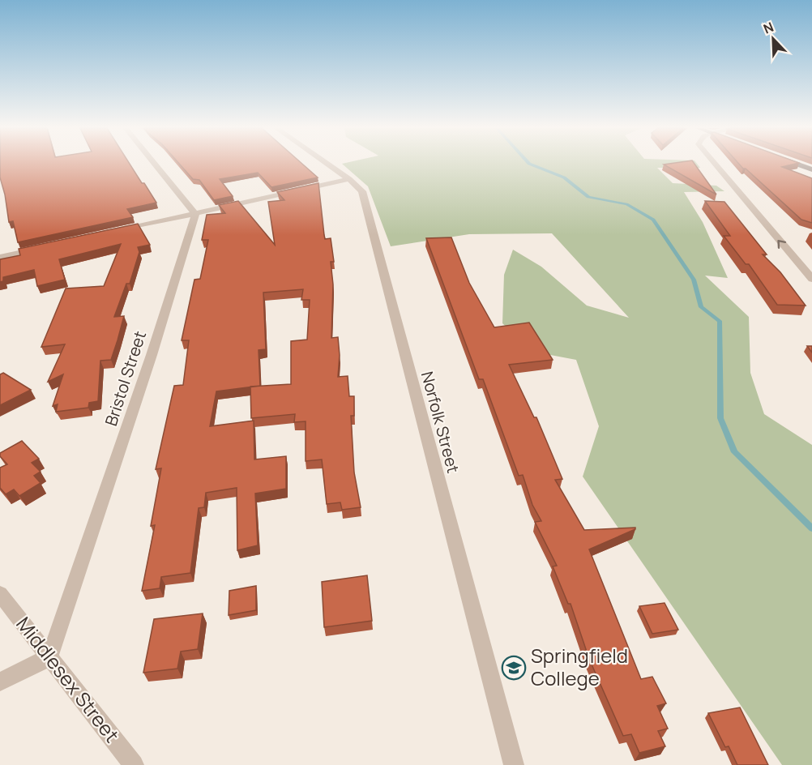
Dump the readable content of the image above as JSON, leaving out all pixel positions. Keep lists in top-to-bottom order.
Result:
{
  "streets": {
    "street": ["Bristol Street", "Norfolk Street", "Middlesex Street"]
  },
  "crossings": [
    ["Bristol Street", "Middlesex Street"]
  ],
  "places": {
    "school or university": ["Springfield College"]
  },
  "north": "top left"
}
